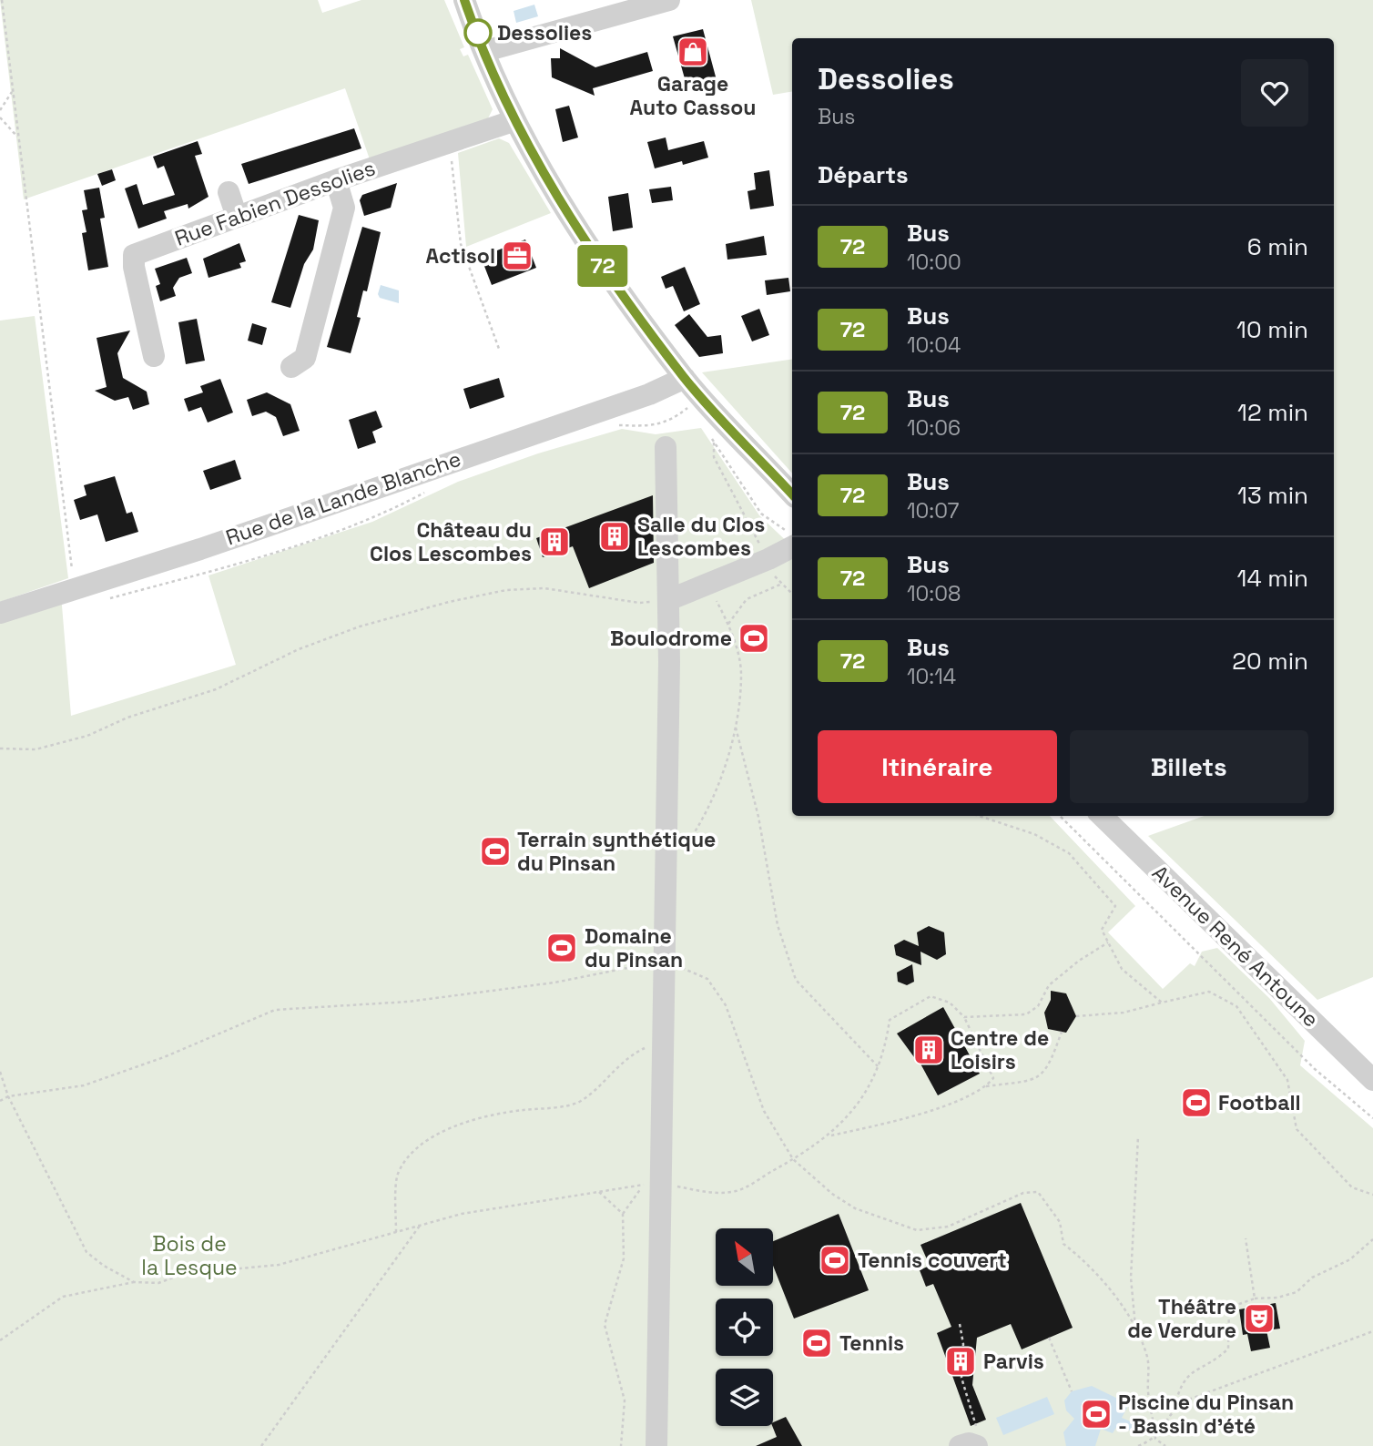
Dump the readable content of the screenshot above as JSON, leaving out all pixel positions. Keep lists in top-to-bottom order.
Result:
{
  "streets": {
    "street": ["Rue Fabien Dessolies", "Rue de la Lande Blanche", "Avenue René Antoune"]
  },
  "parks": ["Bois de la Lesque"],
  "places": {
    "other": ["Dessolies"],
    "shop": ["Garage Auto Cassou"],
    "office": ["Actisol"],
    "building": [
      "Salle du Clos Lescombes",
      "Château du Clos Lescombes",
      "Centre de Loisirs",
      "Parvis"
    ],
    "sports": [
      "Boulodrome",
      "Terrain synthétique du Pinsan",
      "Domaine du Pinsan",
      "Football",
      "Tennis couvert",
      "Tennis",
      "Piscine du Pinsan - Bassin d'été"
    ],
    "theatre": ["Théâtre de Verdure"]
  },
  "lines": ["bus line 72"],
  "north": "top left",
  "page": {
    "on_map": "72",
    "heading": [
      ["Dessolies", "Bus"],
      "Départs"
    ],
    "list": [
      {
        "mark": "72",
        "name": "Bus",
        "note": "10:00",
        "value": "6 min"
      },
      {
        "mark": "72",
        "name": "Bus",
        "note": "10:04",
        "value": "10 min"
      },
      {
        "mark": "72",
        "name": "Bus",
        "note": "10:06",
        "value": "12 min"
      },
      {
        "mark": "72",
        "name": "Bus",
        "note": "10:07",
        "value": "13 min"
      },
      {
        "mark": "72",
        "name": "Bus",
        "note": "10:08",
        "value": "14 min"
      },
      {
        "mark": "72",
        "name": "Bus",
        "note": "10:14",
        "value": "20 min"
      }
    ],
    "buttons": ["Itinéraire", "Billets"]
  }
}
